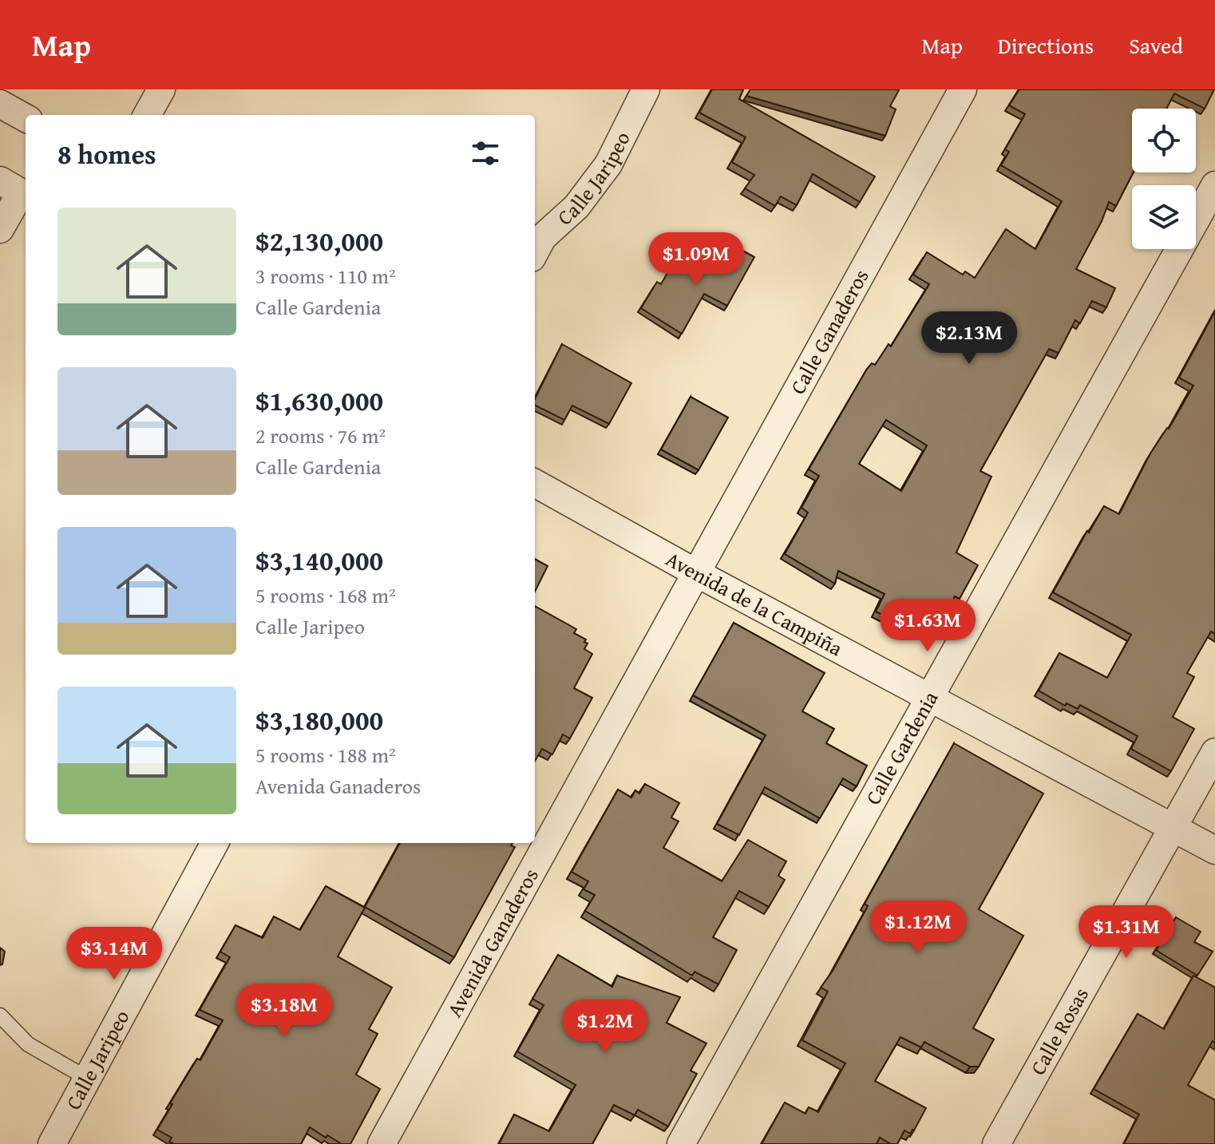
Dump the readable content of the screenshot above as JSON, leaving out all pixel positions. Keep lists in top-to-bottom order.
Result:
{
  "streets": {
    "street": [
      "Calle Jaripeo",
      "Calle Ganaderos",
      "Avenida de la Campiña",
      "Calle Gardenia",
      "Avenida Ganaderos",
      "Calle Rosas"
    ]
  },
  "crossings": [
    ["Calle Ganaderos", "Avenida de la Campiña"],
    ["Calle Ganaderos", "Avenida Ganaderos"],
    ["Avenida de la Campiña", "Calle Gardenia"],
    ["Avenida de la Campiña", "Avenida Ganaderos"],
    ["Avenida de la Campiña", "Calle Rosas"]
  ],
  "page": {
    "header": "Map",
    "nav": ["Map", "Directions", "Saved"],
    "heading": "8 homes",
    "list": [
      {
        "name": "$2,130,000",
        "note": "3 rooms · 110 m² · Calle Gardenia"
      },
      {
        "name": "$1,630,000",
        "note": "2 rooms · 76 m² · Calle Gardenia"
      },
      {
        "name": "$3,140,000",
        "note": "5 rooms · 168 m² · Calle Jaripeo"
      },
      {
        "name": "$3,180,000",
        "note": "5 rooms · 188 m² · Avenida Ganaderos"
      }
    ],
    "price": [
      "$1.09M",
      "$2.13M",
      "$1.63M",
      "$1.12M",
      "$1.31M",
      "$3.14M",
      "$3.18M",
      "$1.2M"
    ]
  }
}
